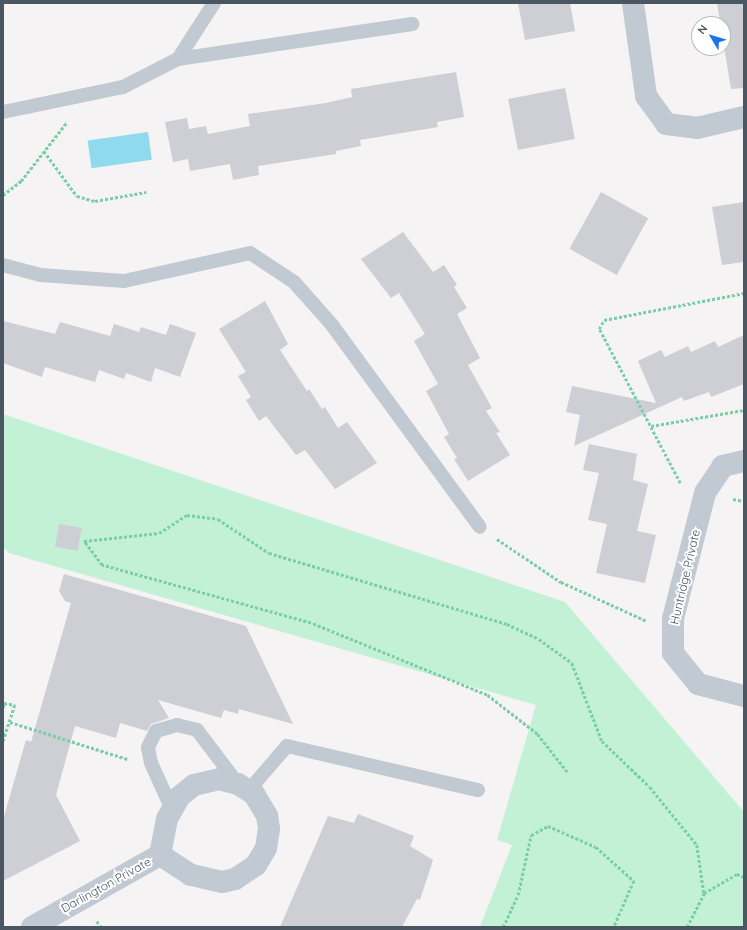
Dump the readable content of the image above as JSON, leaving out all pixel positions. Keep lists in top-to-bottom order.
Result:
{
  "streets": {
    "street": ["Huntridge Private", "Darlington Private"]
  },
  "north": "top left"
}
